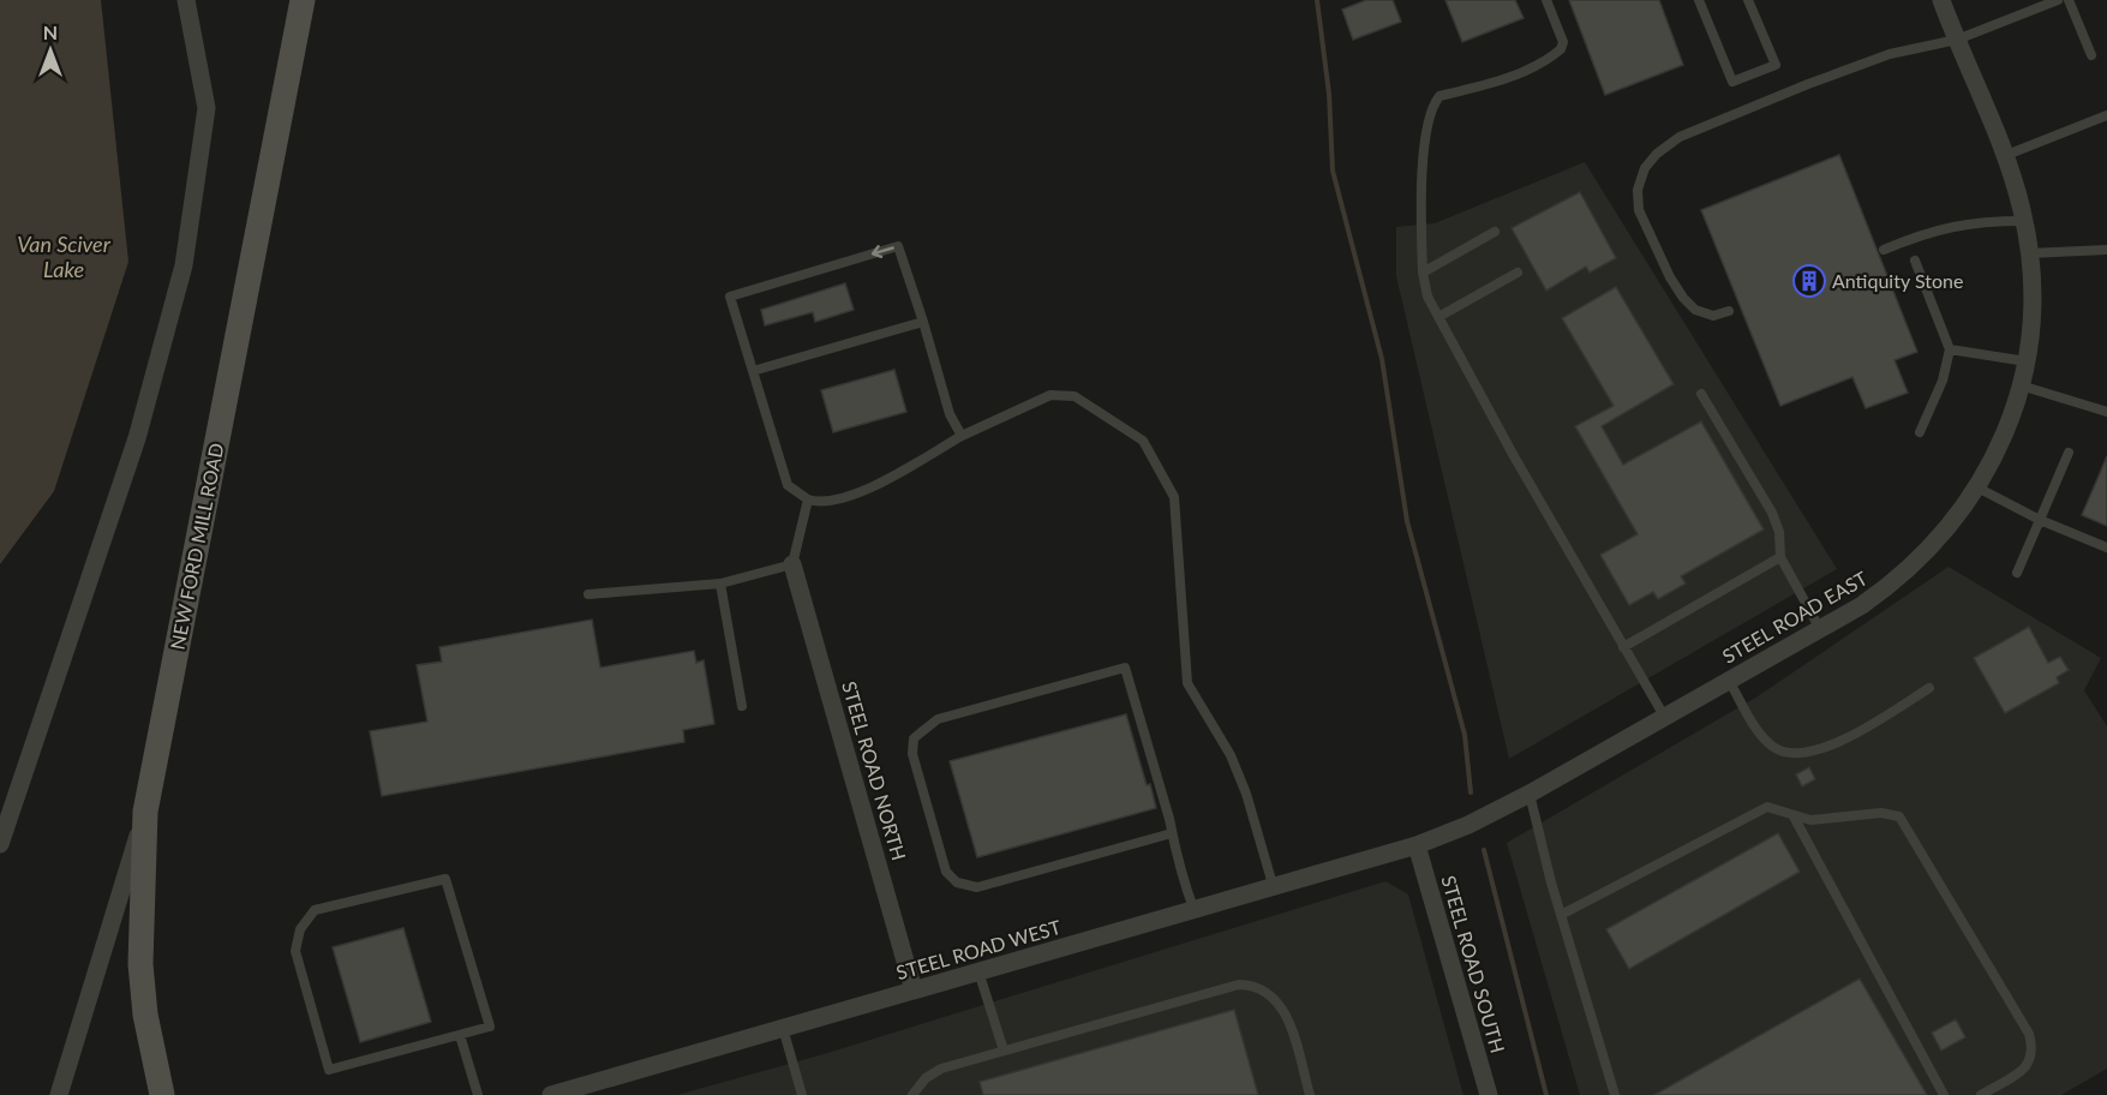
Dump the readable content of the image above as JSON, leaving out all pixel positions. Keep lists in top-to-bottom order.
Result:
{
  "streets": {
    "street": [
      "NEW FORD MILL ROAD",
      "STEEL ROAD EAST",
      "STEEL ROAD NORTH",
      "STEEL ROAD WEST",
      "STEEL ROAD SOUTH"
    ]
  },
  "crossings": [
    ["STEEL ROAD EAST", "STEEL ROAD WEST"],
    ["STEEL ROAD EAST", "STEEL ROAD SOUTH"],
    ["STEEL ROAD NORTH", "STEEL ROAD WEST"],
    ["STEEL ROAD WEST", "STEEL ROAD SOUTH"]
  ],
  "water": ["Van Sciver Lake"],
  "places": {
    "building": ["Antiquity Stone"]
  },
  "north": "top"
}
